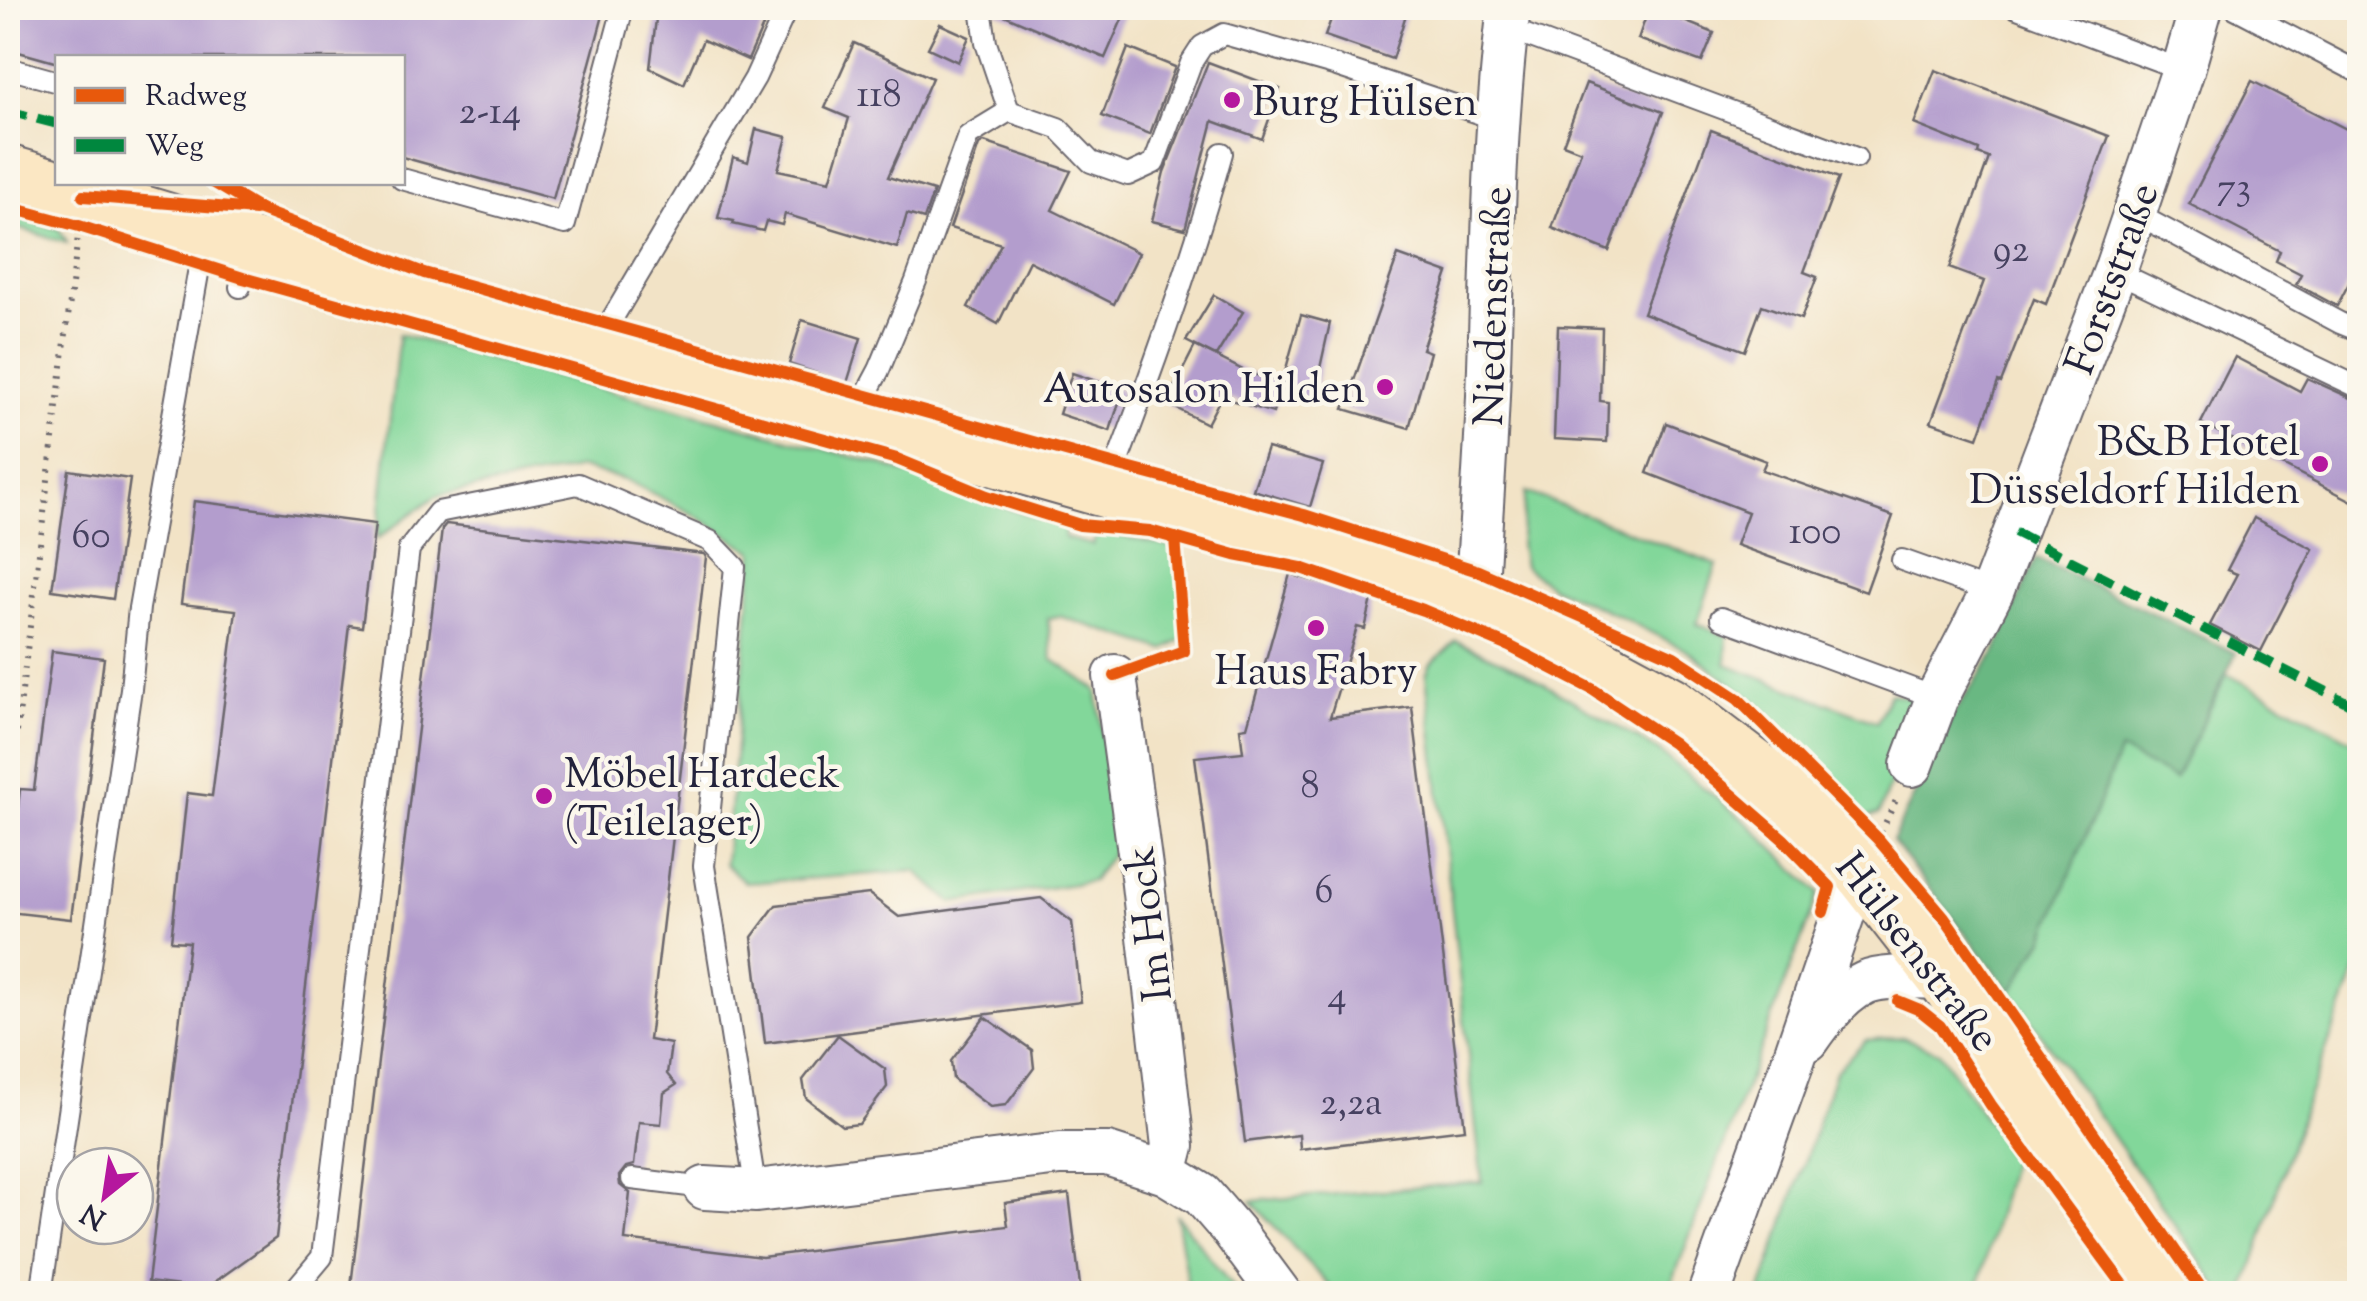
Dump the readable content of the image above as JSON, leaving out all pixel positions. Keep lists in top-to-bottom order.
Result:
{
  "streets": {
    "main road": ["Hülsenstraße"],
    "street": ["Forststraße", "Niedenstraße", "Im Hock"]
  },
  "crossings": [
    ["Niedenstraße", "Hülsenstraße"]
  ],
  "places": [
    "Burg Hülsen",
    "Autosalon Hilden",
    "B&B Hotel Düsseldorf Hilden",
    "Haus Fabry",
    "Möbel Hardeck (Teilelager)"
  ],
  "house_numbers": [
    "118",
    "2-14",
    "73",
    "92",
    "100",
    "60",
    "8",
    "6",
    "4",
    "2,2a"
  ],
  "legend": ["Radweg", "Weg"],
  "north": "bottom left"
}
